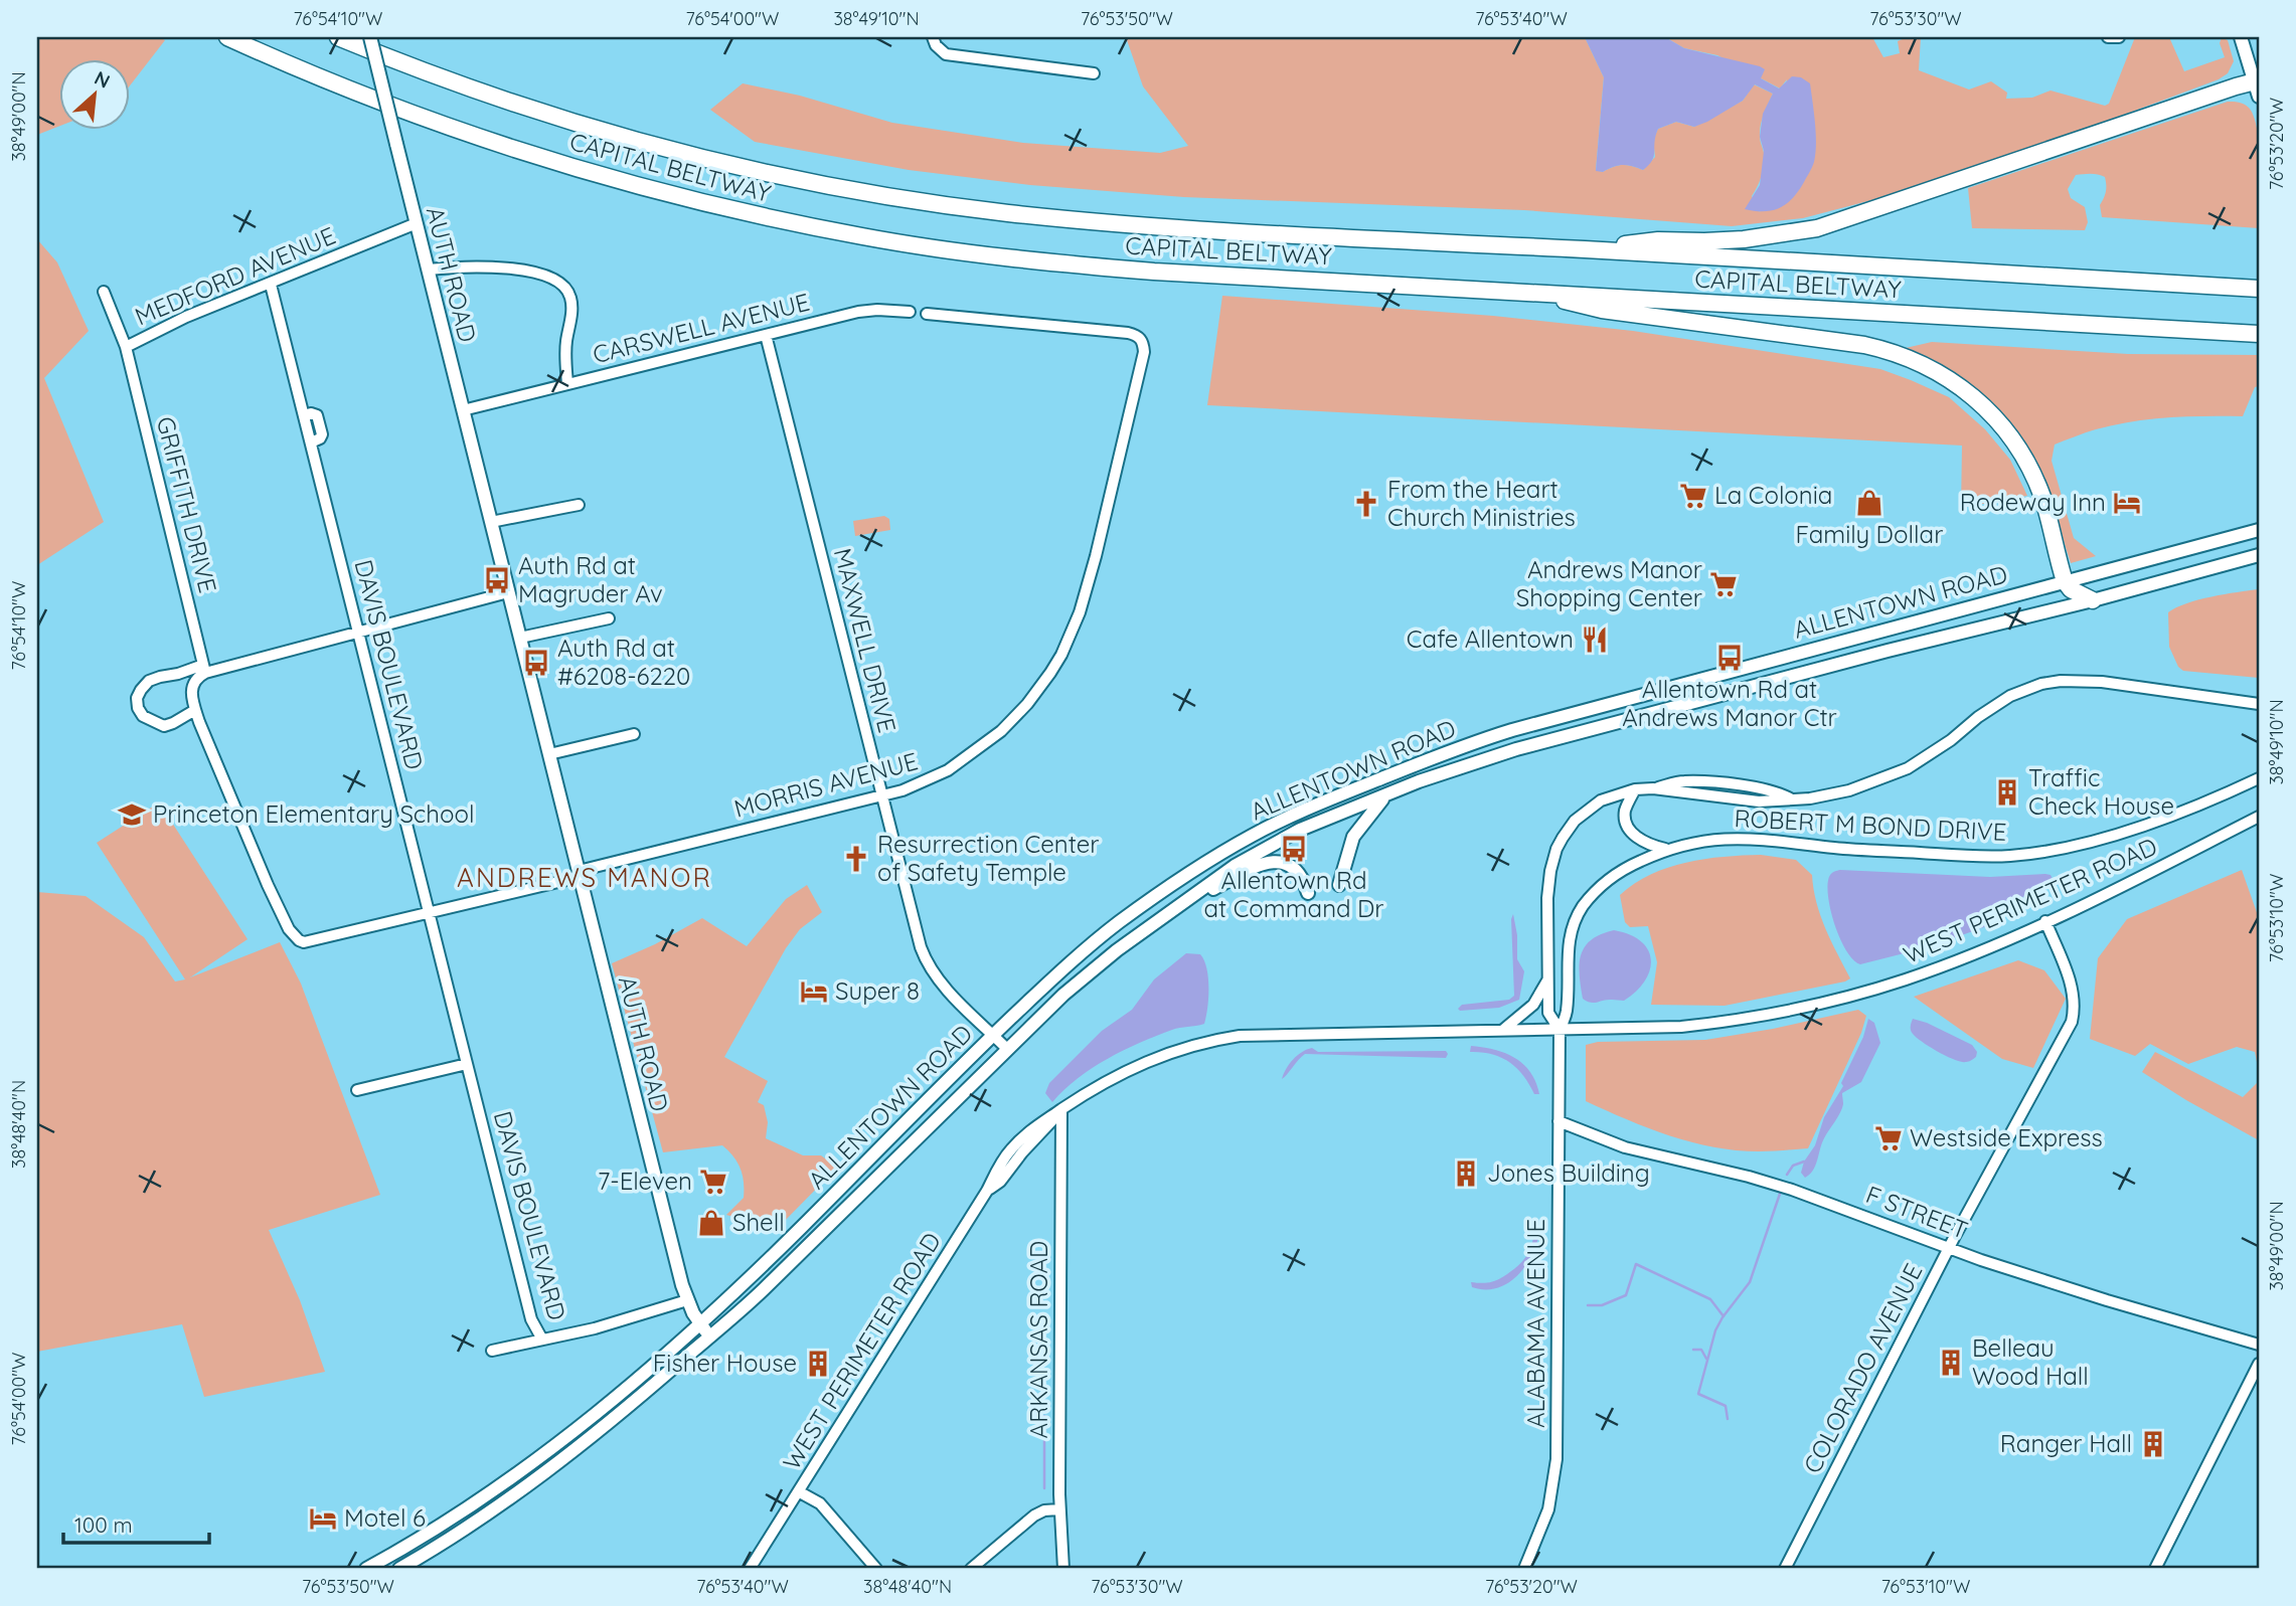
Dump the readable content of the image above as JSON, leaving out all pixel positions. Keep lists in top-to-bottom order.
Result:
{
  "streets": {
    "highway": ["CAPITAL BELTWAY"],
    "main road": ["AUTH ROAD", "ALLENTOWN ROAD"],
    "street": [
      "MEDFORD AVENUE",
      "CARSWELL AVENUE",
      "GRIFFITH DRIVE",
      "MAXWELL DRIVE",
      "DAVIS BOULEVARD",
      "MORRIS AVENUE",
      "ROBERT M BOND DRIVE",
      "WEST PERIMETER ROAD",
      "F STREET",
      "ALABAMA AVENUE",
      "ARKANSAS ROAD",
      "COLORADO AVENUE"
    ]
  },
  "crossings": [
    ["AUTH ROAD", "MEDFORD AVENUE"],
    ["AUTH ROAD", "CARSWELL AVENUE"],
    ["AUTH ROAD", "ALLENTOWN ROAD"],
    ["AUTH ROAD", "MORRIS AVENUE"],
    ["MEDFORD AVENUE", "GRIFFITH DRIVE"],
    ["MEDFORD AVENUE", "DAVIS BOULEVARD"],
    ["CARSWELL AVENUE", "MAXWELL DRIVE"],
    ["ALLENTOWN ROAD", "MAXWELL DRIVE"],
    ["MAXWELL DRIVE", "MORRIS AVENUE"],
    ["DAVIS BOULEVARD", "MORRIS AVENUE"],
    ["ROBERT M BOND DRIVE", "WEST PERIMETER ROAD"],
    ["ROBERT M BOND DRIVE", "ALABAMA AVENUE"],
    ["WEST PERIMETER ROAD", "ALABAMA AVENUE"],
    ["WEST PERIMETER ROAD", "ARKANSAS ROAD"],
    ["WEST PERIMETER ROAD", "COLORADO AVENUE"],
    ["F STREET", "ALABAMA AVENUE"],
    ["F STREET", "COLORADO AVENUE"]
  ],
  "districts": ["ANDREWS MANOR"],
  "places": {
    "supermarket": [
      "La Colonia",
      "Andrews Manor Shopping Center",
      "Westside Express",
      "7-Eleven"
    ],
    "shop": ["Family Dollar", "Shell"],
    "hotel": ["Rodeway Inn", "Super 8", "Motel 6"],
    "church": ["From the Heart Church Ministries", "Resurrection Center of Safety Temple"],
    "bus stop": [
      "Auth Rd at Magruder Av",
      "Allentown Rd at Andrews Manor Ctr",
      "Auth Rd at #6208-6220",
      "Allentown Rd at Command Dr"
    ],
    "restaurant": ["Cafe Allentown"],
    "building": [
      "Traffic Check House",
      "Jones Building",
      "Belleau Wood Hall",
      "Fisher House",
      "Ranger Hall"
    ],
    "school or university": ["Princeton Elementary School"]
  },
  "scale_bar": "100 m",
  "north": "top right",
  "coordinates": [
    "76°54'10\"W",
    "76°54'00\"W",
    "38°49'10\"N",
    "76°53'50\"W",
    "76°53'40\"W",
    "76°53'30\"W",
    "38°49'00\"N",
    "76°53'20\"W",
    "76°53'10\"W",
    "38°48'40\"N"
  ]
}
